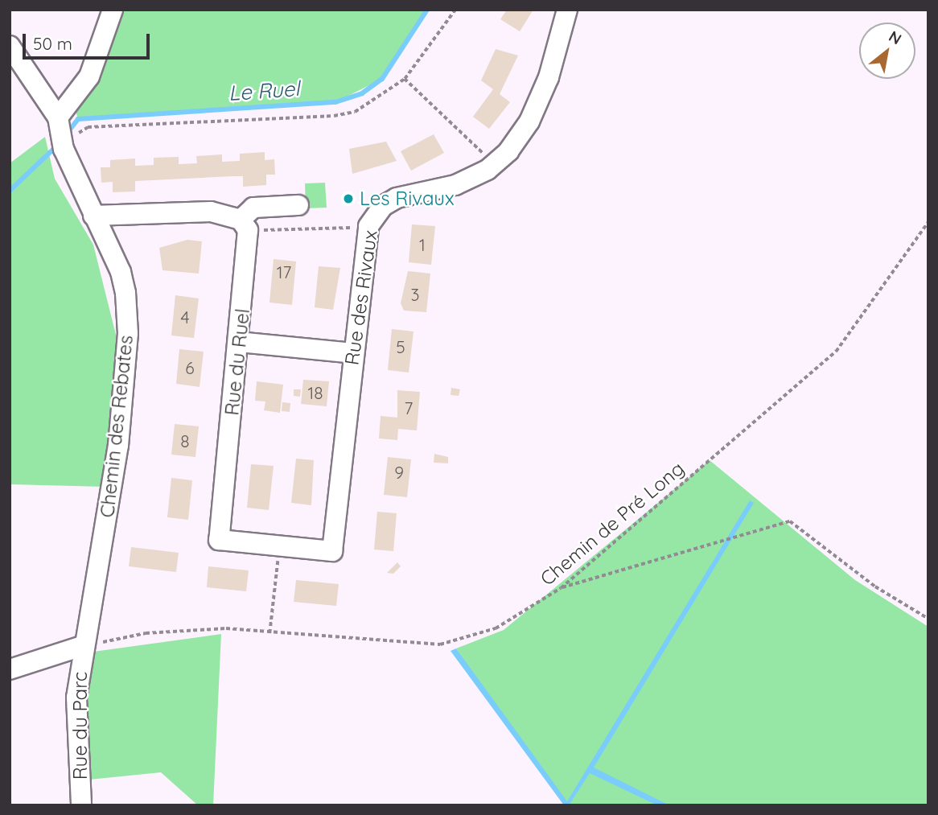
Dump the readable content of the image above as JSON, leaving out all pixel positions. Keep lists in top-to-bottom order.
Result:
{
  "streets": {
    "street": [
      "Rue des Rivaux",
      "Rue du Ruel",
      "Chemin des Rebates",
      "Rue du Parc"
    ],
    "path": ["Chemin de Pré Long"]
  },
  "crossings": [
    ["Rue des Rivaux", "Rue du Ruel"],
    ["Chemin des Rebates", "Chemin de Pré Long"],
    ["Chemin des Rebates", "Rue du Parc"],
    ["Chemin de Pré Long", "Rue du Parc"]
  ],
  "water": ["Le Ruel"],
  "places": ["Les Rivaux"],
  "house_numbers": [
    "1",
    "17",
    "3",
    "4",
    "5",
    "6",
    "18",
    "7",
    "8",
    "9"
  ],
  "scale_bar": "50 m",
  "north": "top right"
}
